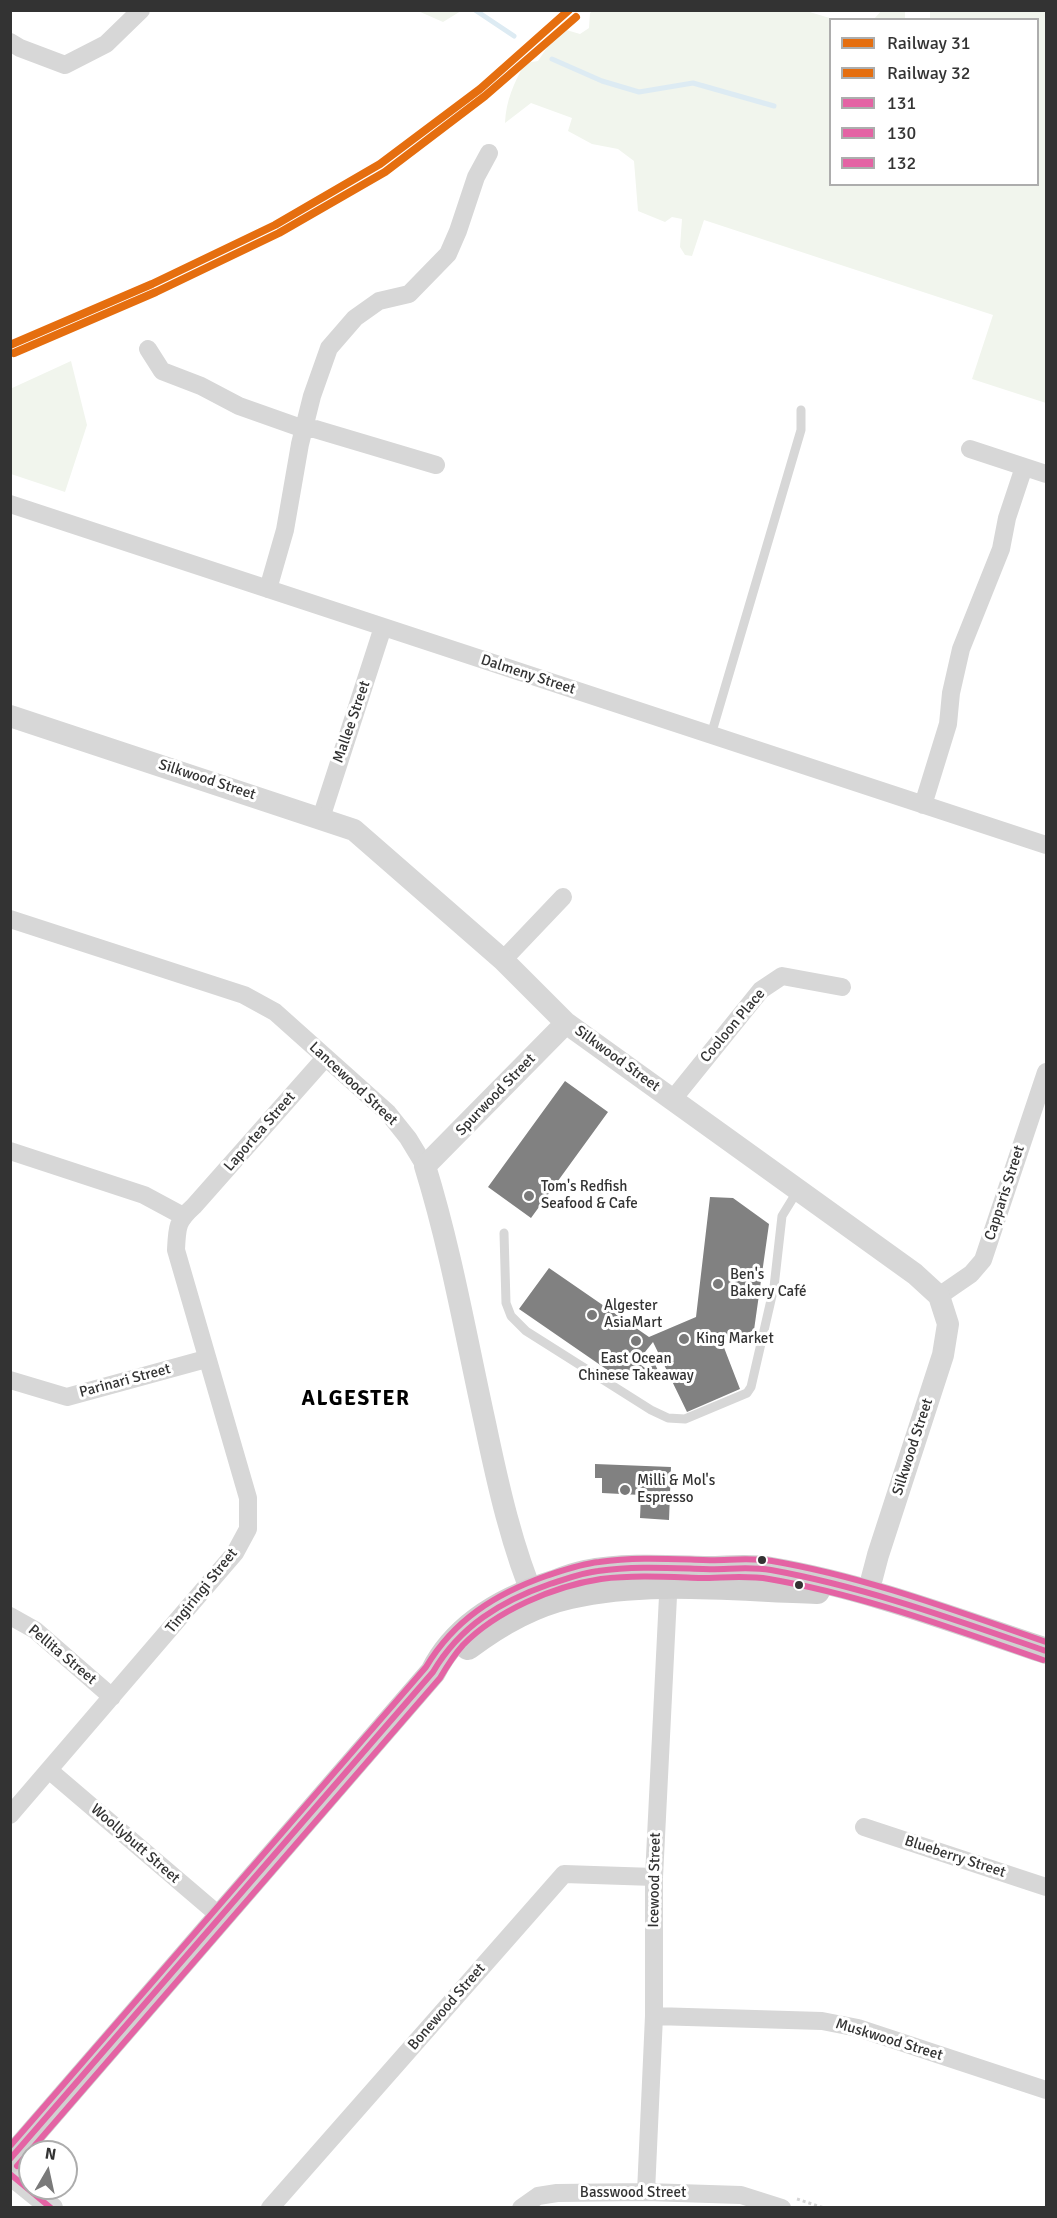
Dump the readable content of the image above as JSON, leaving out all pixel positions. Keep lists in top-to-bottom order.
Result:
{
  "streets": {
    "street": [
      "Dalmeny Street",
      "Mallee Street",
      "Silkwood Street",
      "Cooloon Place",
      "Lancewood Street",
      "Spurwood Street",
      "Laportea Street",
      "Capparis Street",
      "Parinari Street",
      "Tingiringi Street",
      "Pellita Street",
      "Woollybutt Street",
      "Blueberry Street",
      "Icewood Street",
      "Bonewood Street",
      "Muskwood Street",
      "Basswood Street"
    ]
  },
  "crossings": [
    ["Dalmeny Street", "Mallee Street"],
    ["Mallee Street", "Silkwood Street"],
    ["Silkwood Street", "Cooloon Place"],
    ["Silkwood Street", "Spurwood Street"],
    ["Silkwood Street", "Capparis Street"],
    ["Lancewood Street", "Spurwood Street"],
    ["Lancewood Street", "Laportea Street"],
    ["Laportea Street", "Tingiringi Street"],
    ["Parinari Street", "Tingiringi Street"],
    ["Tingiringi Street", "Pellita Street"],
    ["Tingiringi Street", "Woollybutt Street"],
    ["Icewood Street", "Bonewood Street"],
    ["Icewood Street", "Muskwood Street"],
    ["Icewood Street", "Basswood Street"]
  ],
  "districts": ["ALGESTER"],
  "places": [
    "Tom's Redfish Seafood & Cafe",
    "Ben's Bakery Café",
    "Algester AsiaMart",
    "King Market",
    "East Ocean Chinese Takeaway",
    "Milli & Mol's Espresso"
  ],
  "lines": [
    "rail line 31",
    "rail line 32",
    "transit line 132",
    "transit line 131",
    "transit line 130"
  ],
  "legend": [
    "Railway 31",
    "Railway 32",
    "131",
    "130",
    "132"
  ],
  "north": "top"
}
